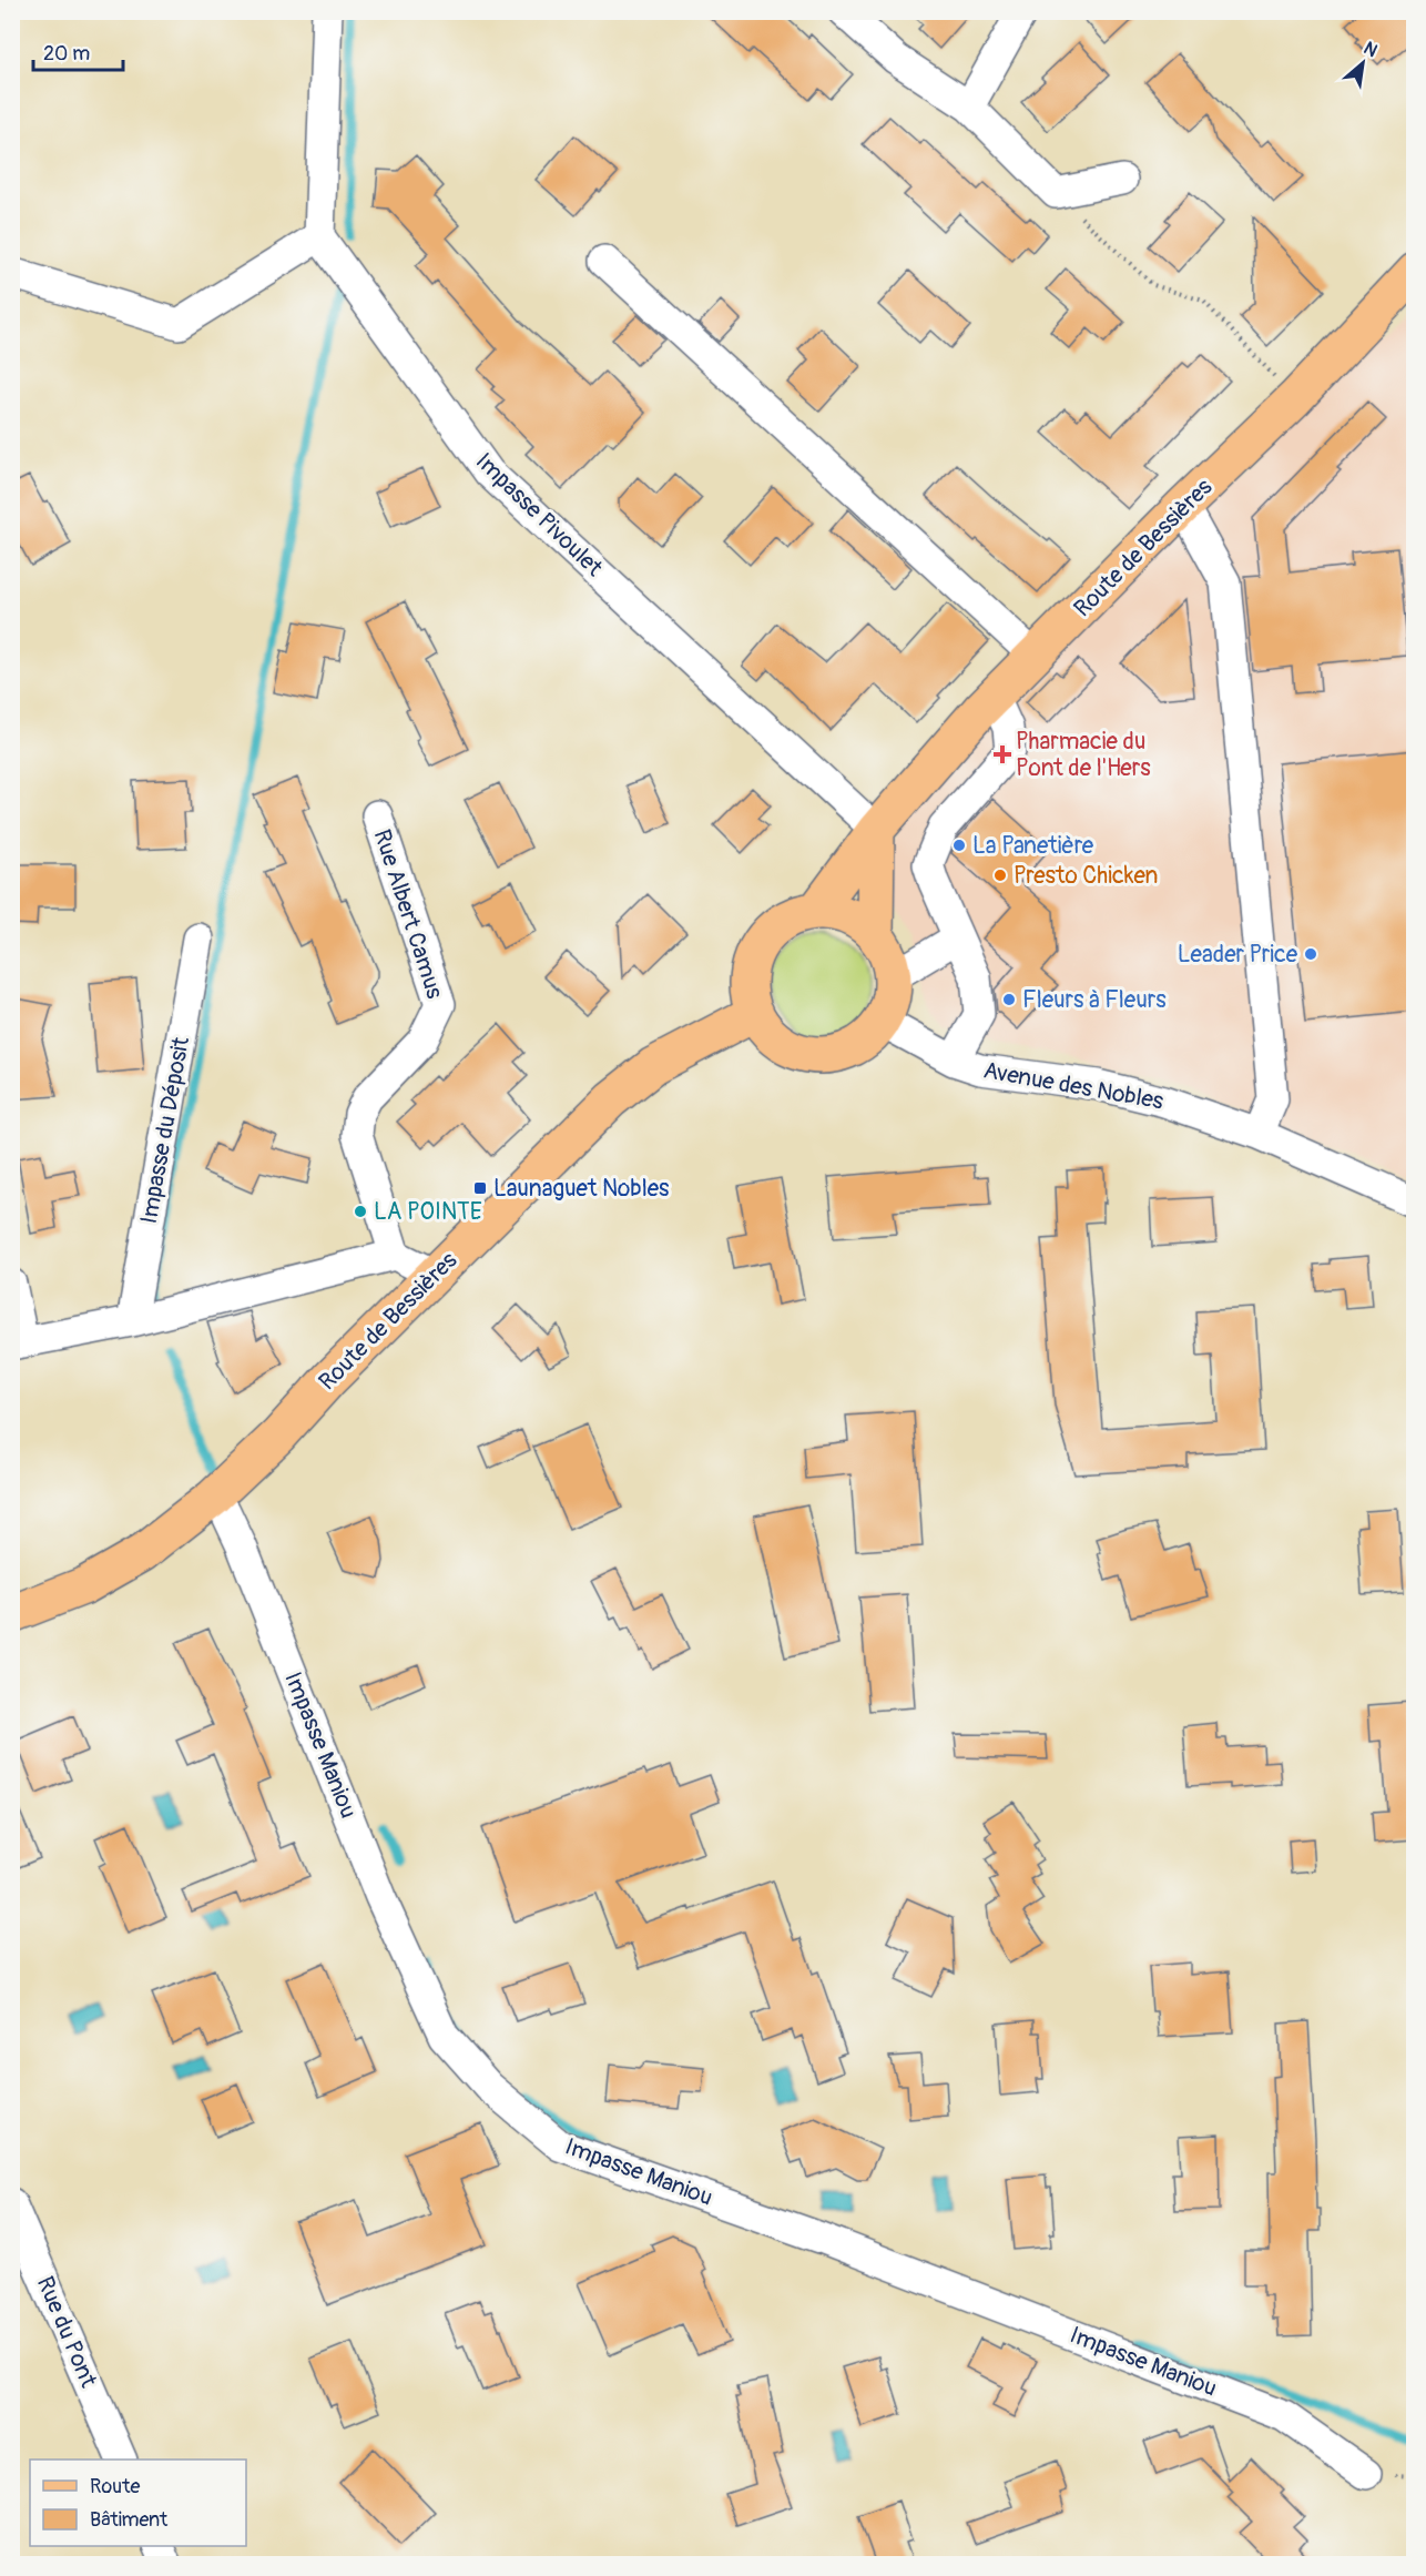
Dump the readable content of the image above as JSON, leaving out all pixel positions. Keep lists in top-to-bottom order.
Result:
{
  "streets": {
    "main road": ["Route de Bessières"],
    "street": [
      "Impasse Pivoulet",
      "Rue Albert Camus",
      "Avenue des Nobles",
      "Impasse du Déposit",
      "Impasse Maniou",
      "Rue du Pont"
    ]
  },
  "crossings": [
    ["Impasse Pivoulet", "Route de Bessières"],
    ["Route de Bessières", "Avenue des Nobles"],
    ["Route de Bessières", "Impasse Maniou"]
  ],
  "places": {
    "health": ["Pharmacie du Pont de l'Hers"],
    "other": [
      "La Panetière",
      "Presto Chicken",
      "Leader Price",
      "Fleurs à Fleurs",
      "LA POINTE"
    ],
    "transit": ["Launaguet Nobles"]
  },
  "legend": ["Route", "Bâtiment"],
  "scale_bar": "20 m",
  "north": "top right"
}
